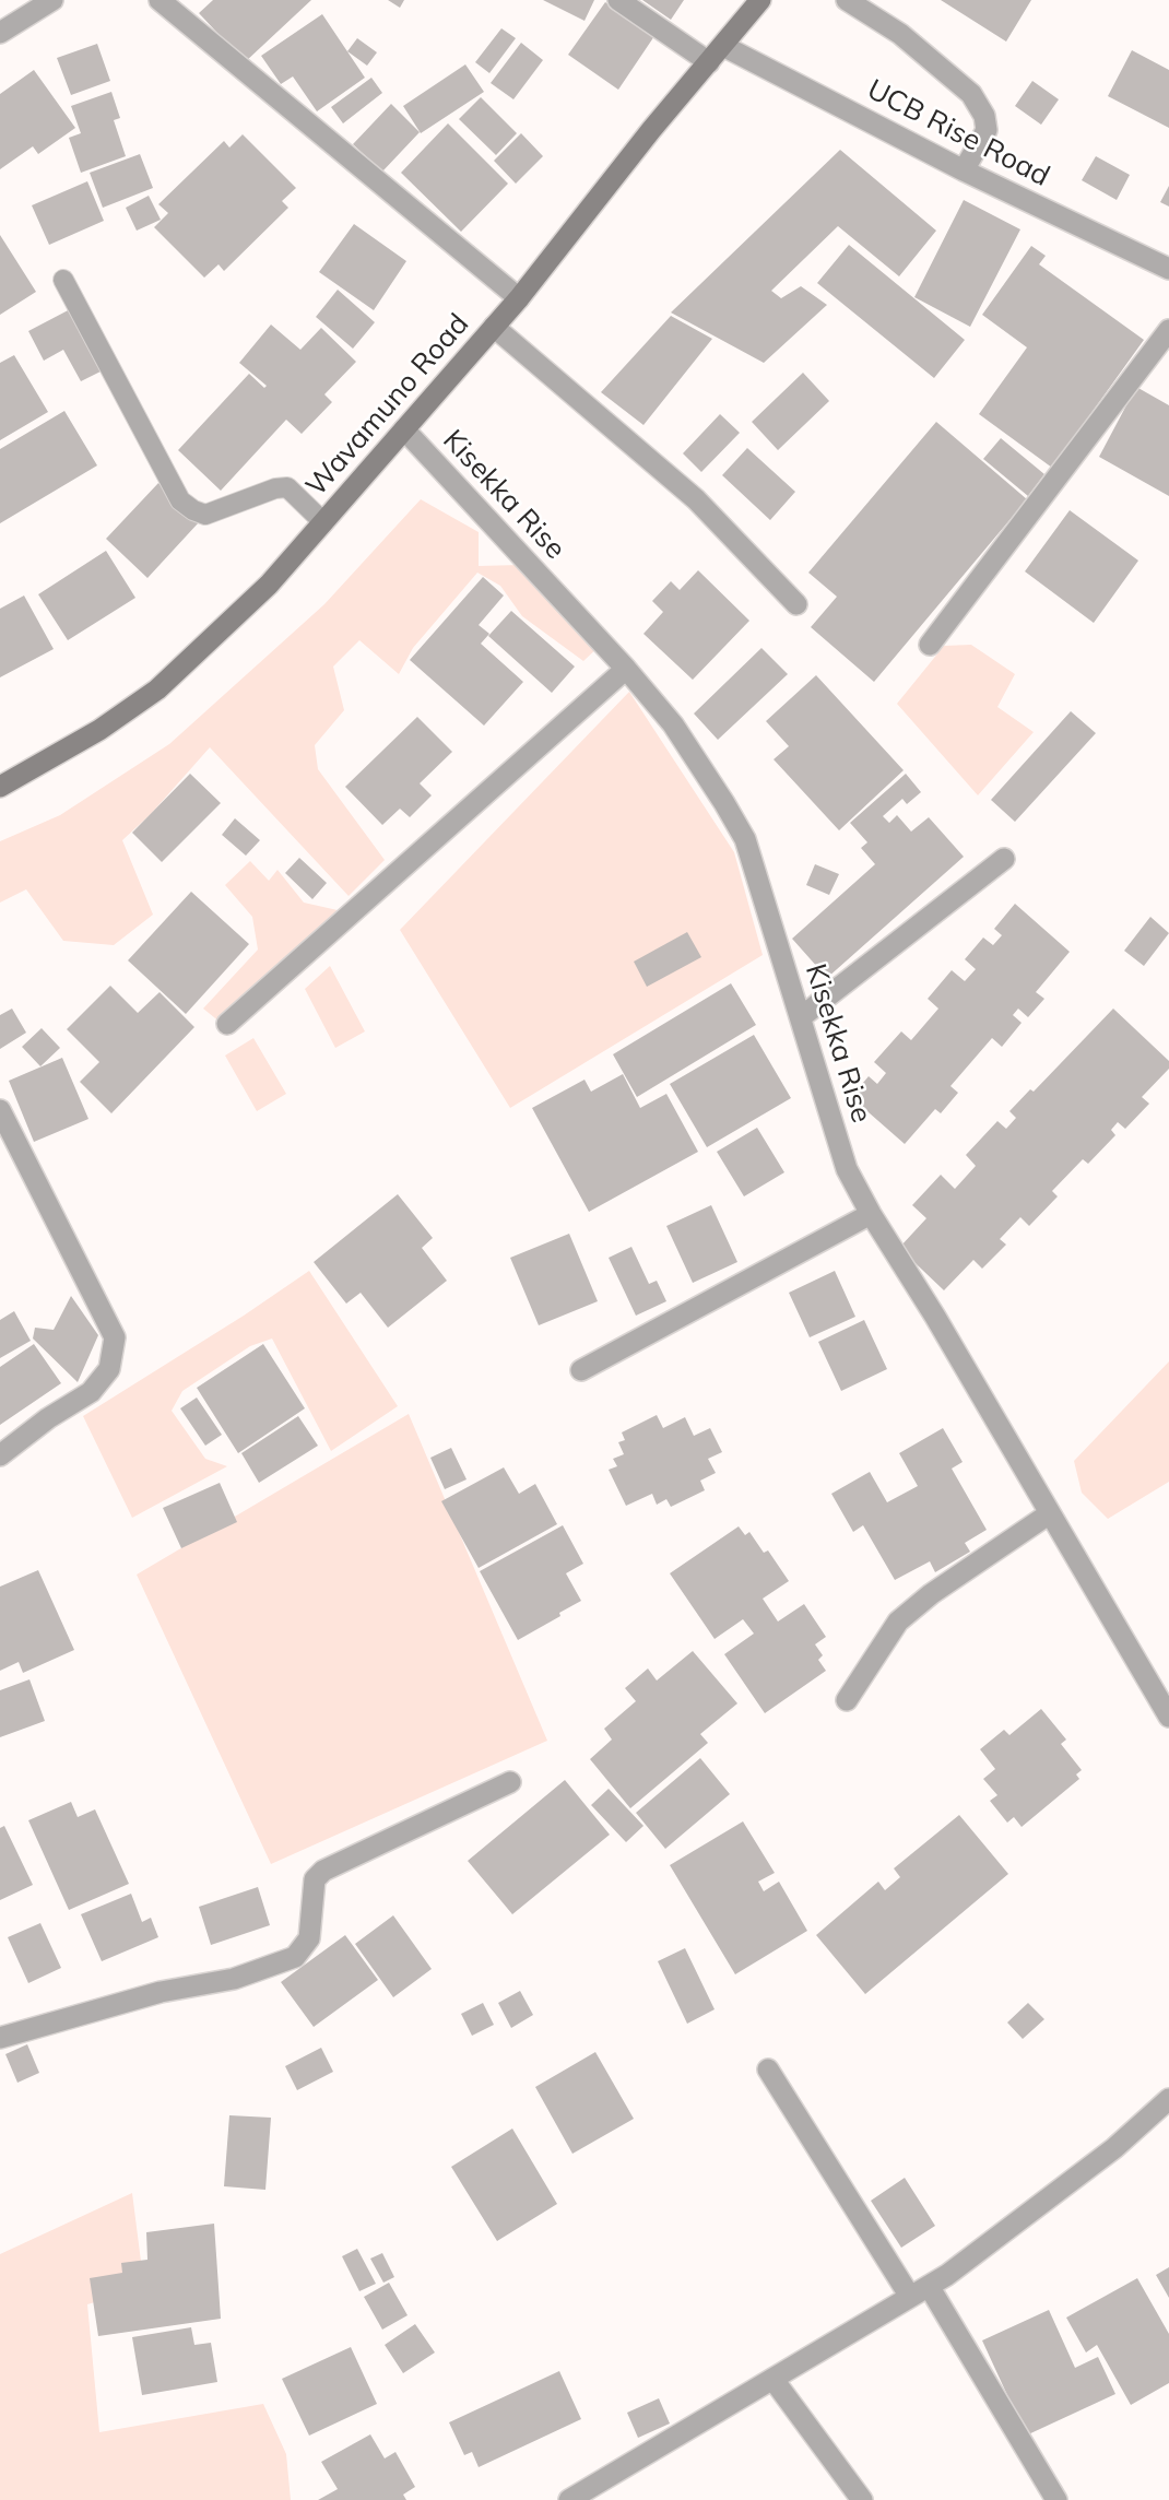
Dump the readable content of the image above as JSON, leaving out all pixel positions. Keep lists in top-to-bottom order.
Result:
{
  "streets": {
    "main road": ["Wavamuno Road"],
    "street": ["UCB Rise Road", "Kisekka Rise"]
  },
  "crossings": [
    ["UCB Rise Road", "Wavamuno Road"],
    ["Wavamuno Road", "Kisekka Rise"]
  ]
}
